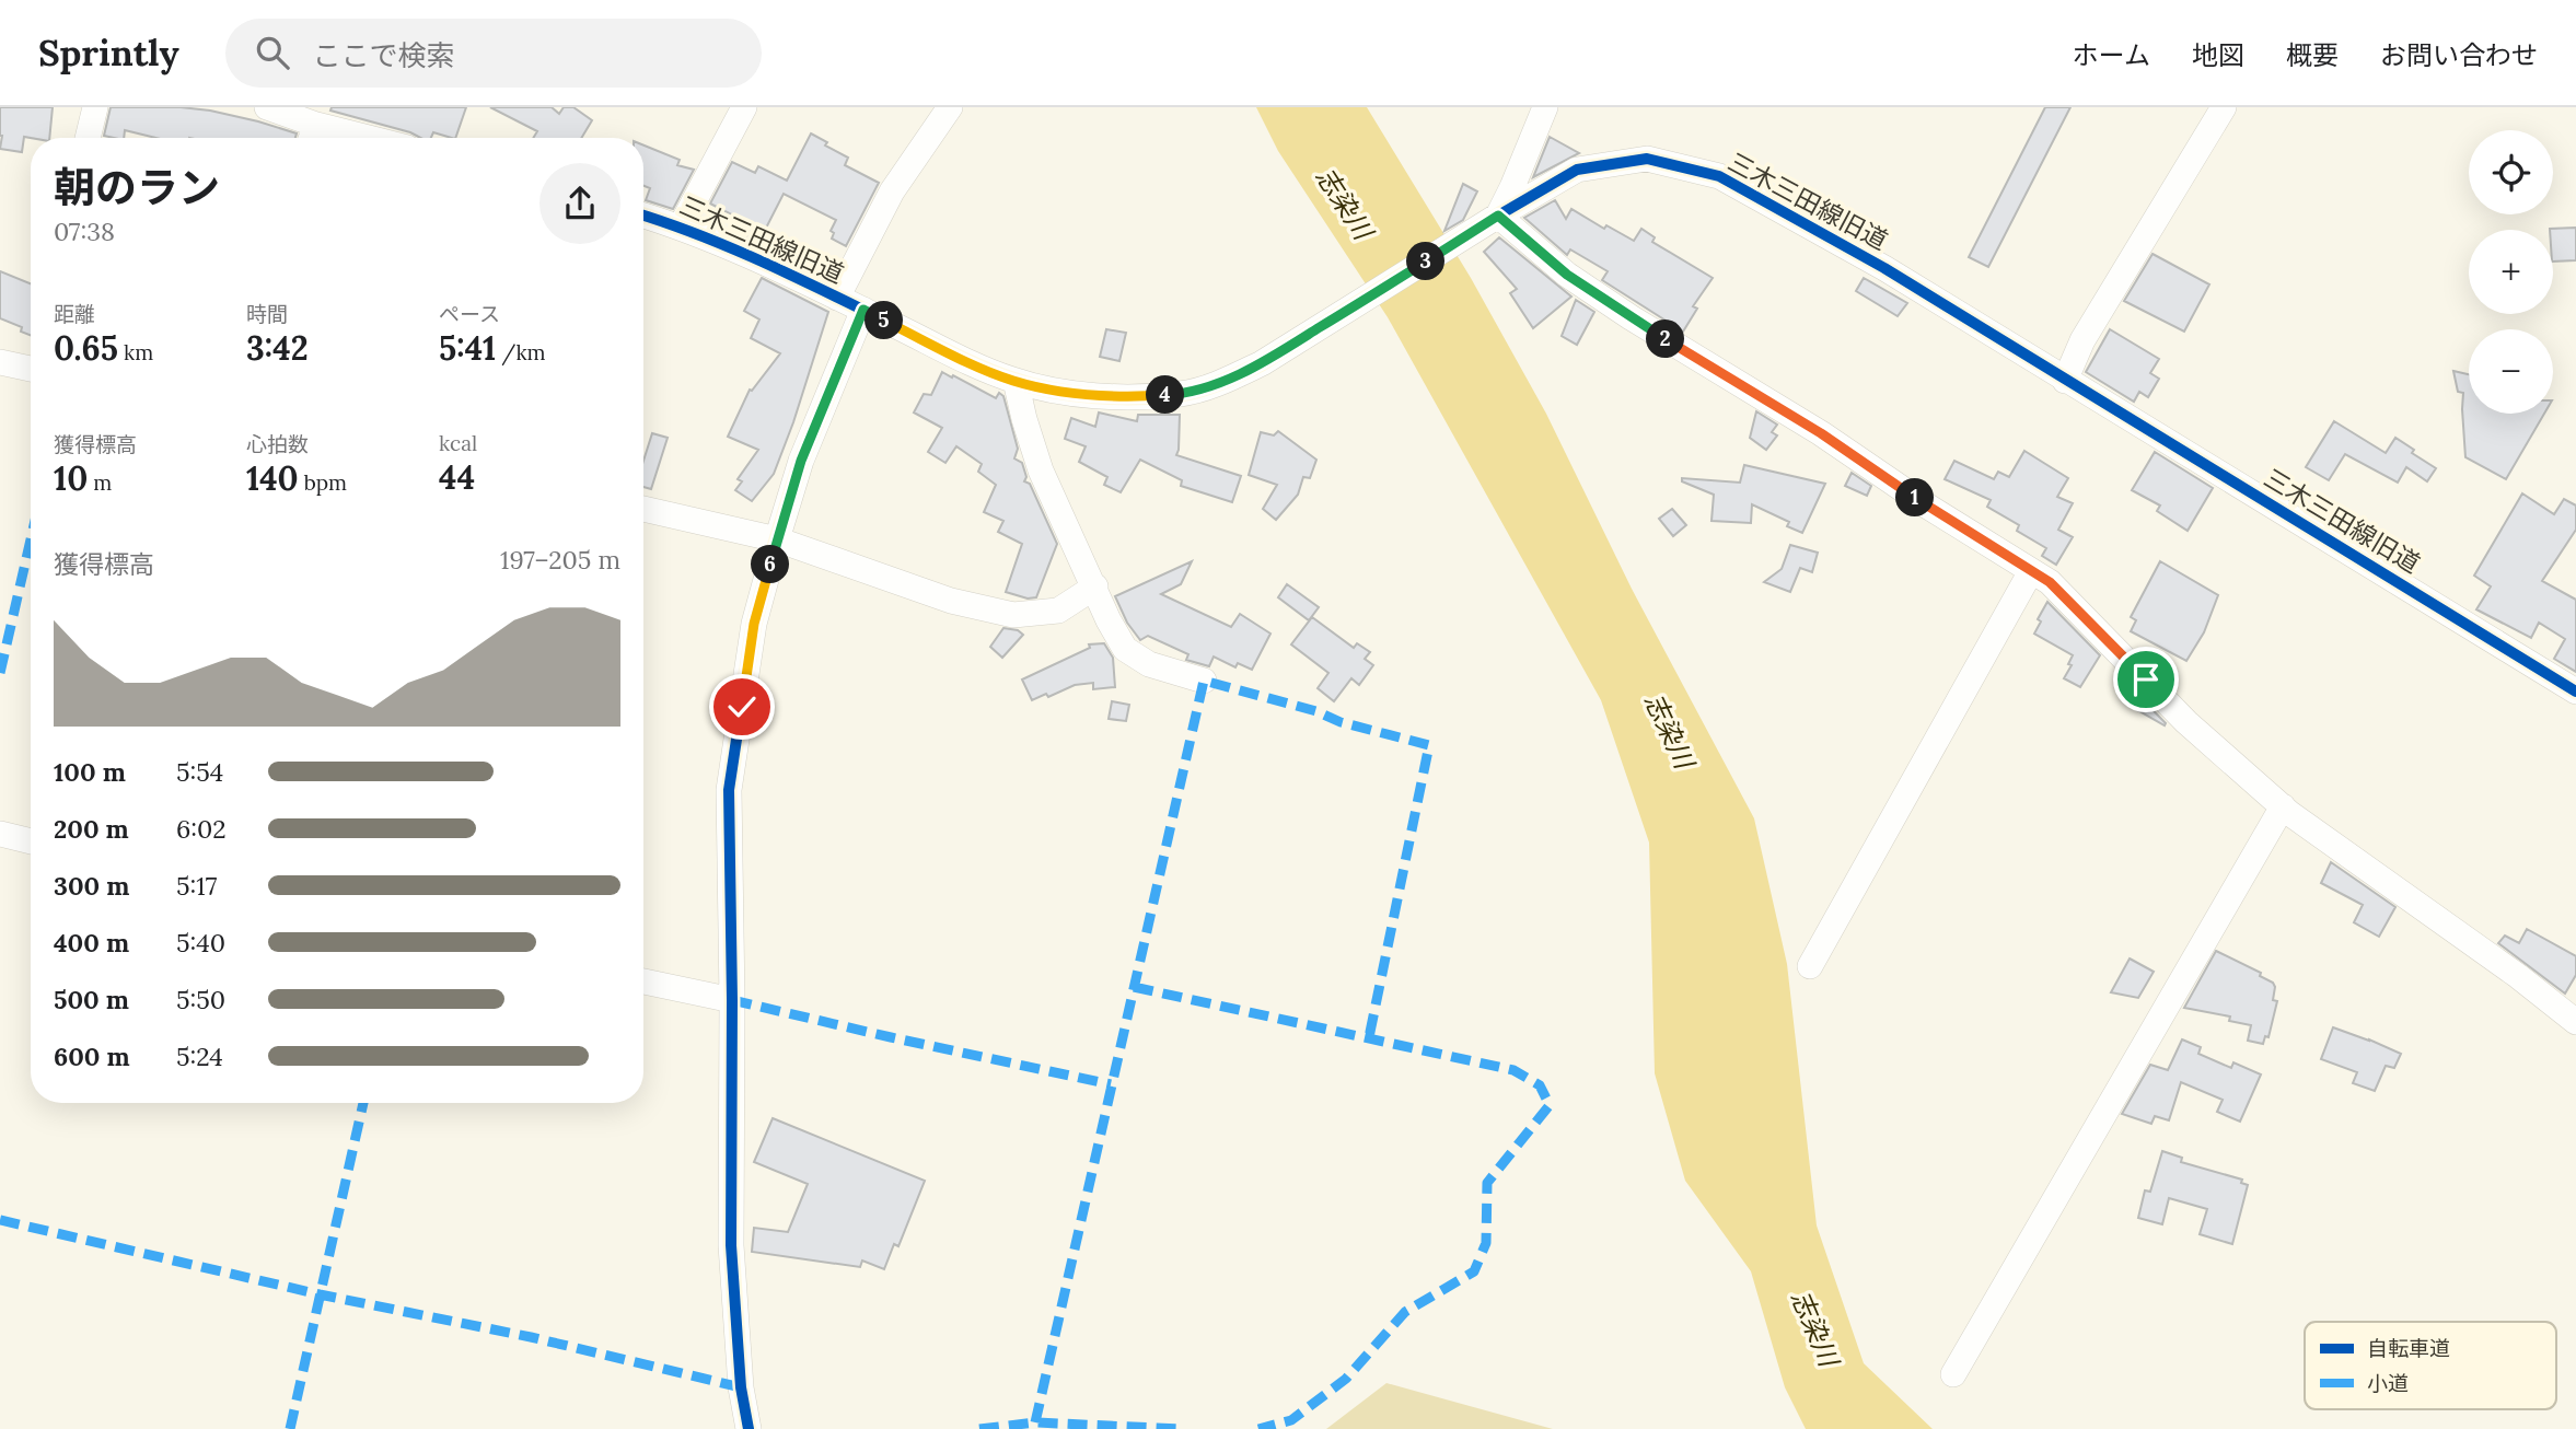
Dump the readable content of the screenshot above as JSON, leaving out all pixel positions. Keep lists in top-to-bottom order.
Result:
{
  "streets": {
    "street": ["三木三田線旧道"]
  },
  "water": ["志染川"],
  "legend": ["自転車道", "小道"],
  "page": {
    "header": "Sprintly",
    "search": "ここで検索",
    "nav": [
      "ホーム",
      "地図",
      "概要",
      "お問い合わせ"
    ],
    "map_buttons": ["+", "−"],
    "heading": ["朝のラン", "07:38"],
    "pins": [
      "3",
      "5",
      "2",
      "4",
      "1",
      "6"
    ],
    "stats": [
      ["距離", "0.65 km"],
      ["時間", "3:42"],
      ["ペース", "5:41 /km"],
      ["獲得標高", "10 m"],
      ["心拍数", "140 bpm"],
      ["kcal", "44"]
    ],
    "chart": ["獲得標高", "197–205 m"],
    "list": [
      {
        "name": "100 m",
        "note": "5:54"
      },
      {
        "name": "200 m",
        "note": "6:02"
      },
      {
        "name": "300 m",
        "note": "5:17"
      },
      {
        "name": "400 m",
        "note": "5:40"
      },
      {
        "name": "500 m",
        "note": "5:50"
      },
      {
        "name": "600 m",
        "note": "5:24"
      }
    ]
  }
}
